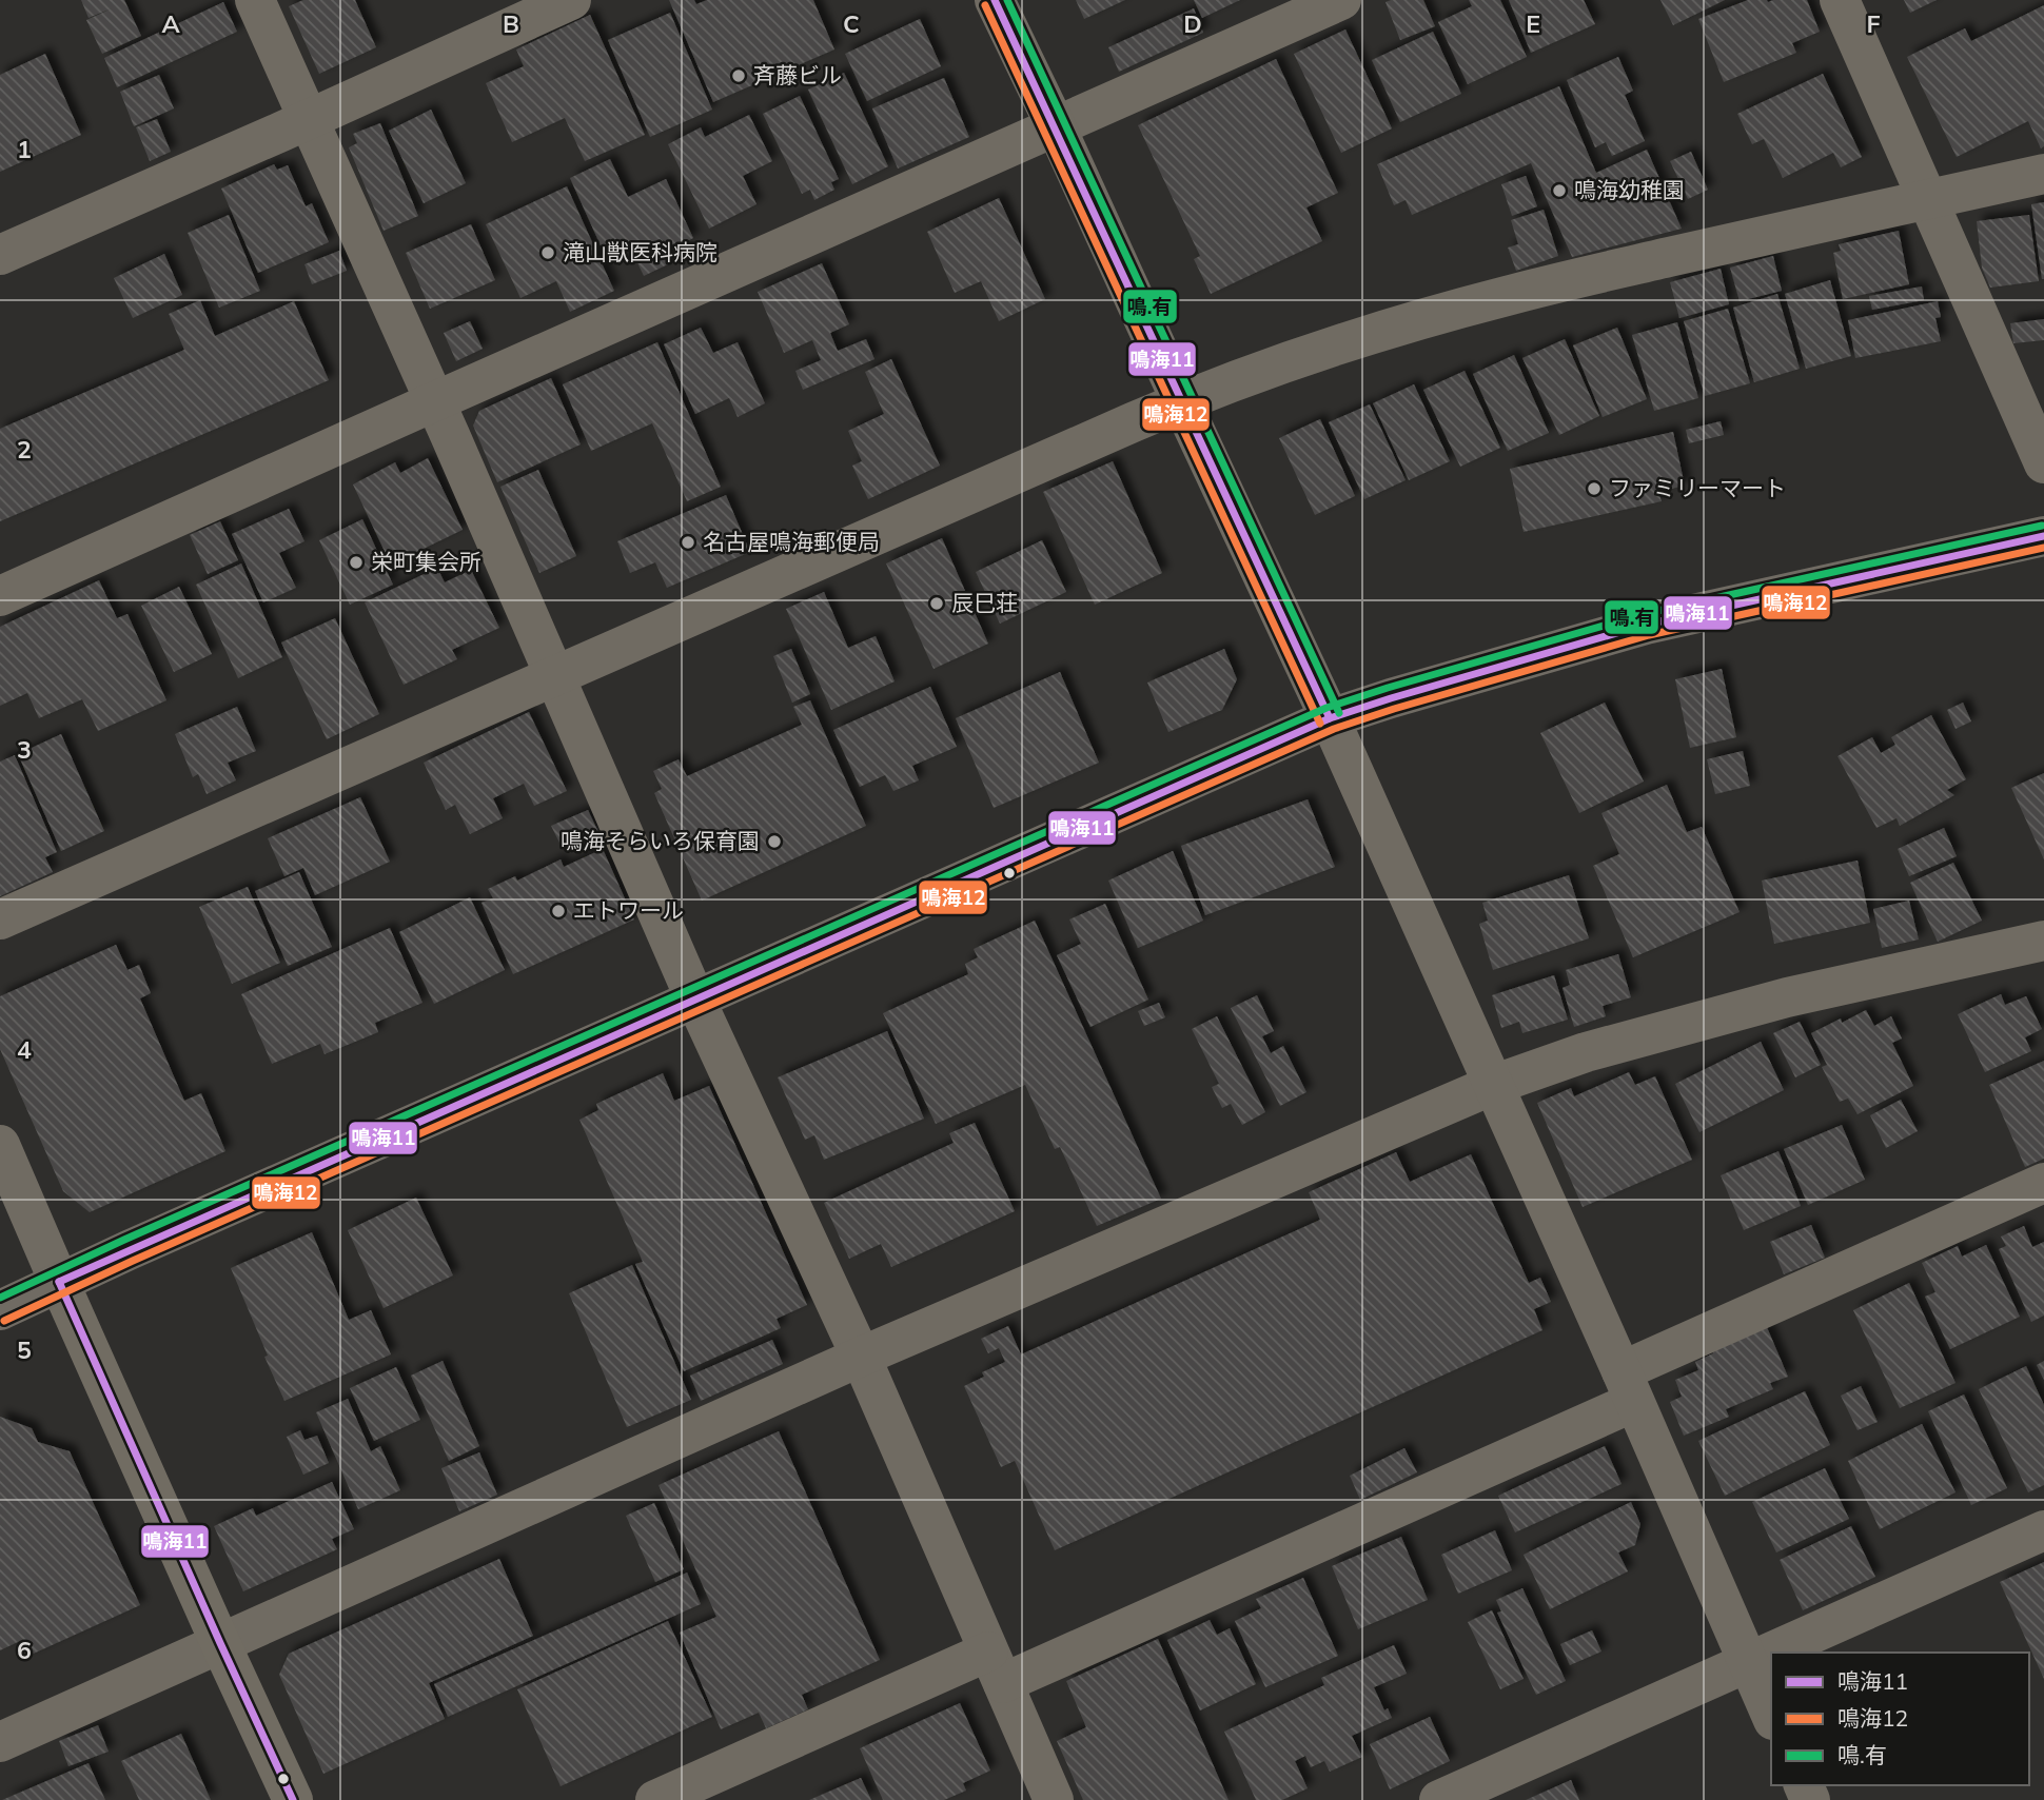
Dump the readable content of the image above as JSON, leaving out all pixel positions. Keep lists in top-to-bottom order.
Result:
{
  "places": [
    "斉藤ビル",
    "鳴海幼稚園",
    "滝山獣医科病院",
    "ファミリーマート",
    "名古屋鳴海郵便局",
    "栄町集会所",
    "辰巳荘",
    "鳴海そらいろ保育園",
    "エトワール"
  ],
  "lines": ["transit line 鳴海11", "transit line 鳴.有", "transit line 鳴海12"],
  "legend": ["鳴海11", "鳴海12", "鳴.有"],
  "grid": {
    "columns": [
      "A",
      "B",
      "C",
      "D",
      "E",
      "F"
    ],
    "rows": [
      "1",
      "2",
      "3",
      "4",
      "5",
      "6"
    ]
  }
}
